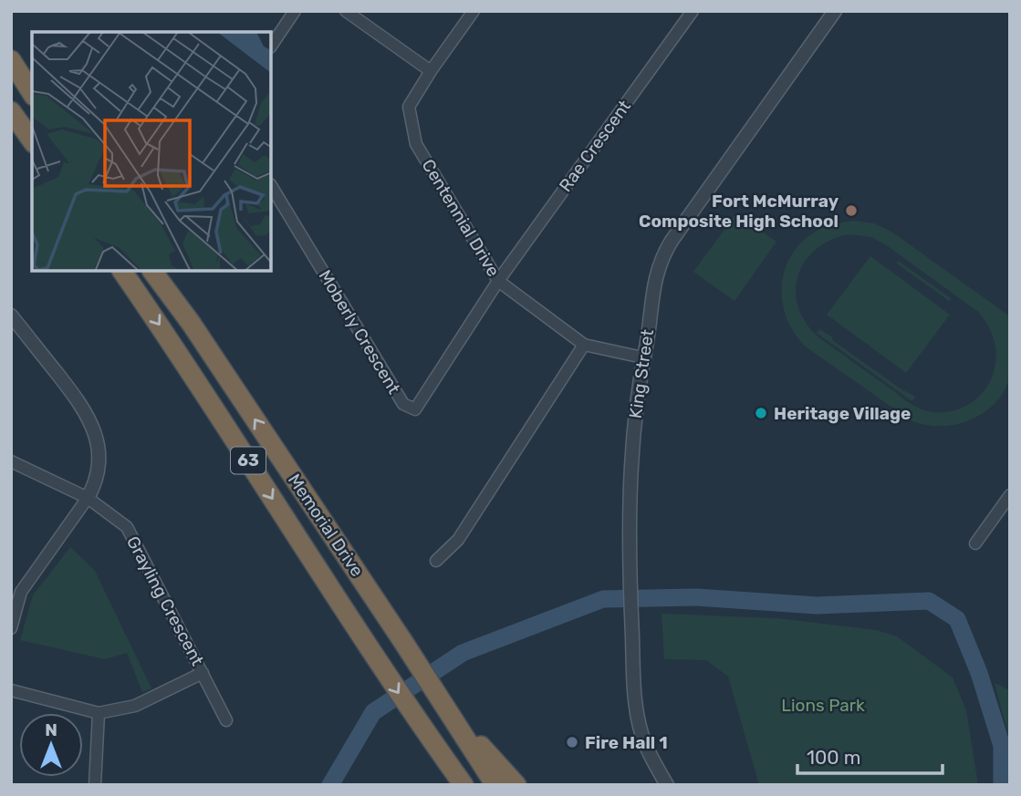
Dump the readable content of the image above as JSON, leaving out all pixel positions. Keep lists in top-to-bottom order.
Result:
{
  "streets": {
    "highway": ["63", "Memorial Drive"],
    "street": [
      "Rae Crescent",
      "Centennial Drive",
      "Moberly Crescent",
      "King Street",
      "Grayling Crescent"
    ]
  },
  "crossings": [
    ["Rae Crescent", "Centennial Drive"],
    ["Rae Crescent", "Moberly Crescent"],
    ["Centennial Drive", "Moberly Crescent"],
    ["Centennial Drive", "King Street"]
  ],
  "parks": ["Lions Park"],
  "places": ["Fort McMurray Composite High School", "Heritage Village", "Fire Hall 1"],
  "scale_bar": "100 m",
  "north": "top"
}
